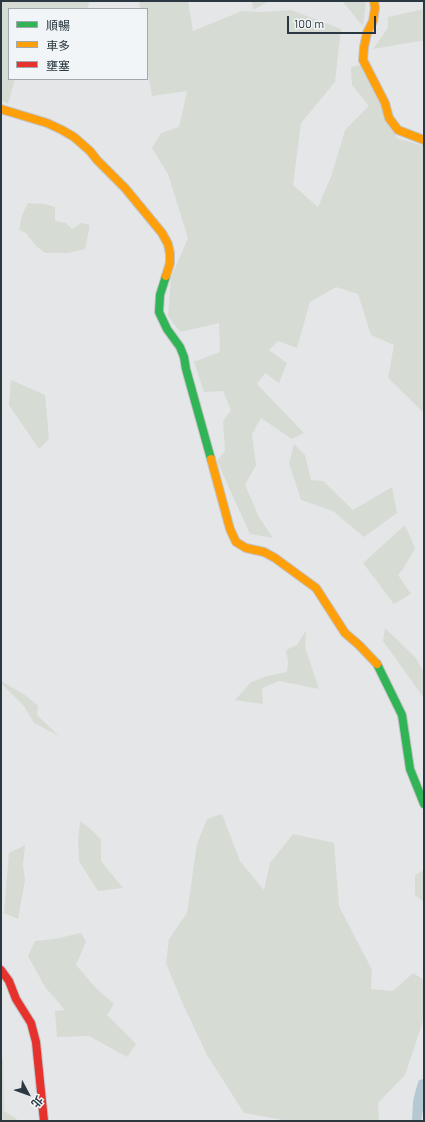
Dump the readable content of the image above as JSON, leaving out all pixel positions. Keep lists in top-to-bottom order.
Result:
{
  "legend": ["順暢", "車多", "壅塞"],
  "scale_bar": "100 m",
  "north": "bottom right"
}
